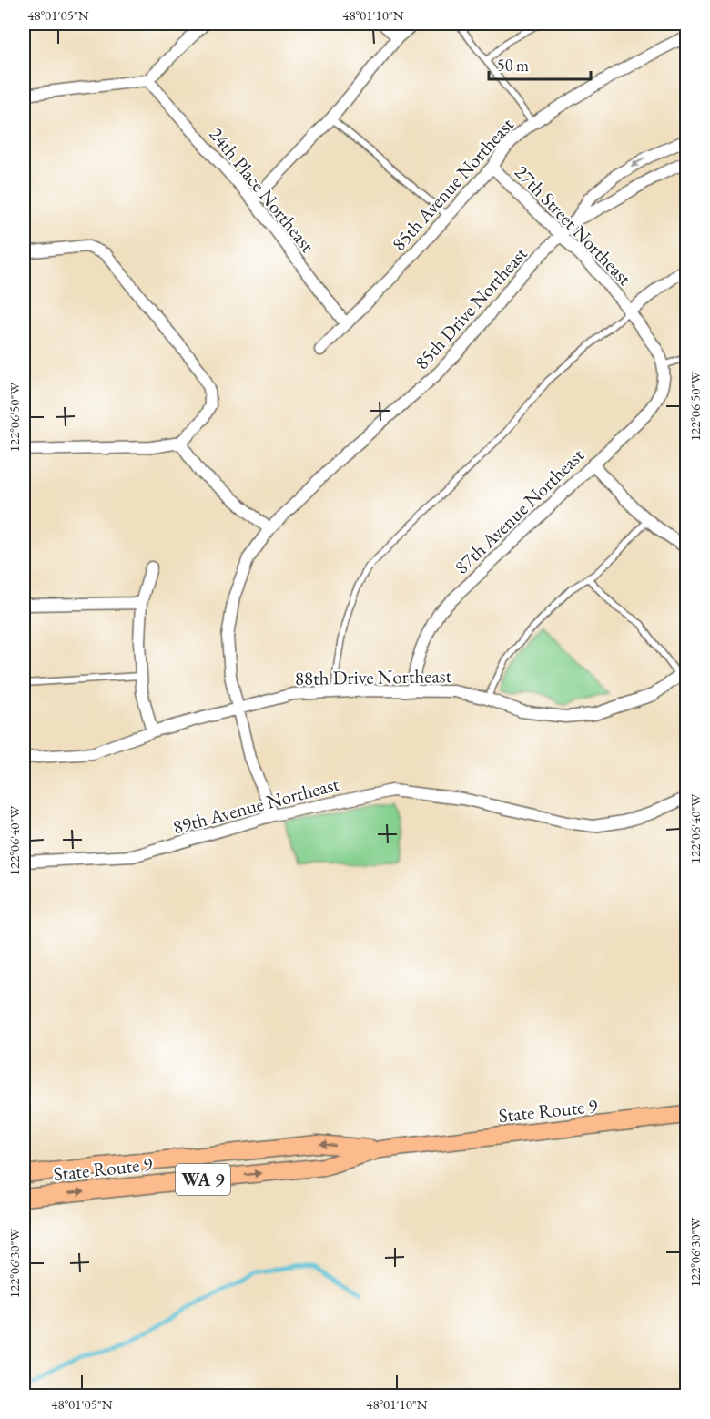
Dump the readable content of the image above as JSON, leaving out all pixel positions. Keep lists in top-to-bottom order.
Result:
{
  "streets": {
    "main road": ["State Route 9", "WA 9"],
    "street": [
      "85th Avenue Northeast",
      "24th Place Northeast",
      "27th Street Northeast",
      "85th Drive Northeast",
      "87th Avenue Northeast",
      "88th Drive Northeast",
      "89th Avenue Northeast"
    ]
  },
  "crossings": [
    ["85th Avenue Northeast", "24th Place Northeast"],
    ["85th Avenue Northeast", "27th Street Northeast"],
    ["27th Street Northeast", "85th Drive Northeast"],
    ["27th Street Northeast", "87th Avenue Northeast"],
    ["85th Drive Northeast", "88th Drive Northeast"],
    ["85th Drive Northeast", "89th Avenue Northeast"],
    ["87th Avenue Northeast", "88th Drive Northeast"]
  ],
  "scale_bar": "50 m",
  "coordinates": [
    "48°01'05\"N",
    "48°01'10\"N",
    "122°06'50\"W",
    "122°06'40\"W",
    "122°06'30\"W"
  ]
}
